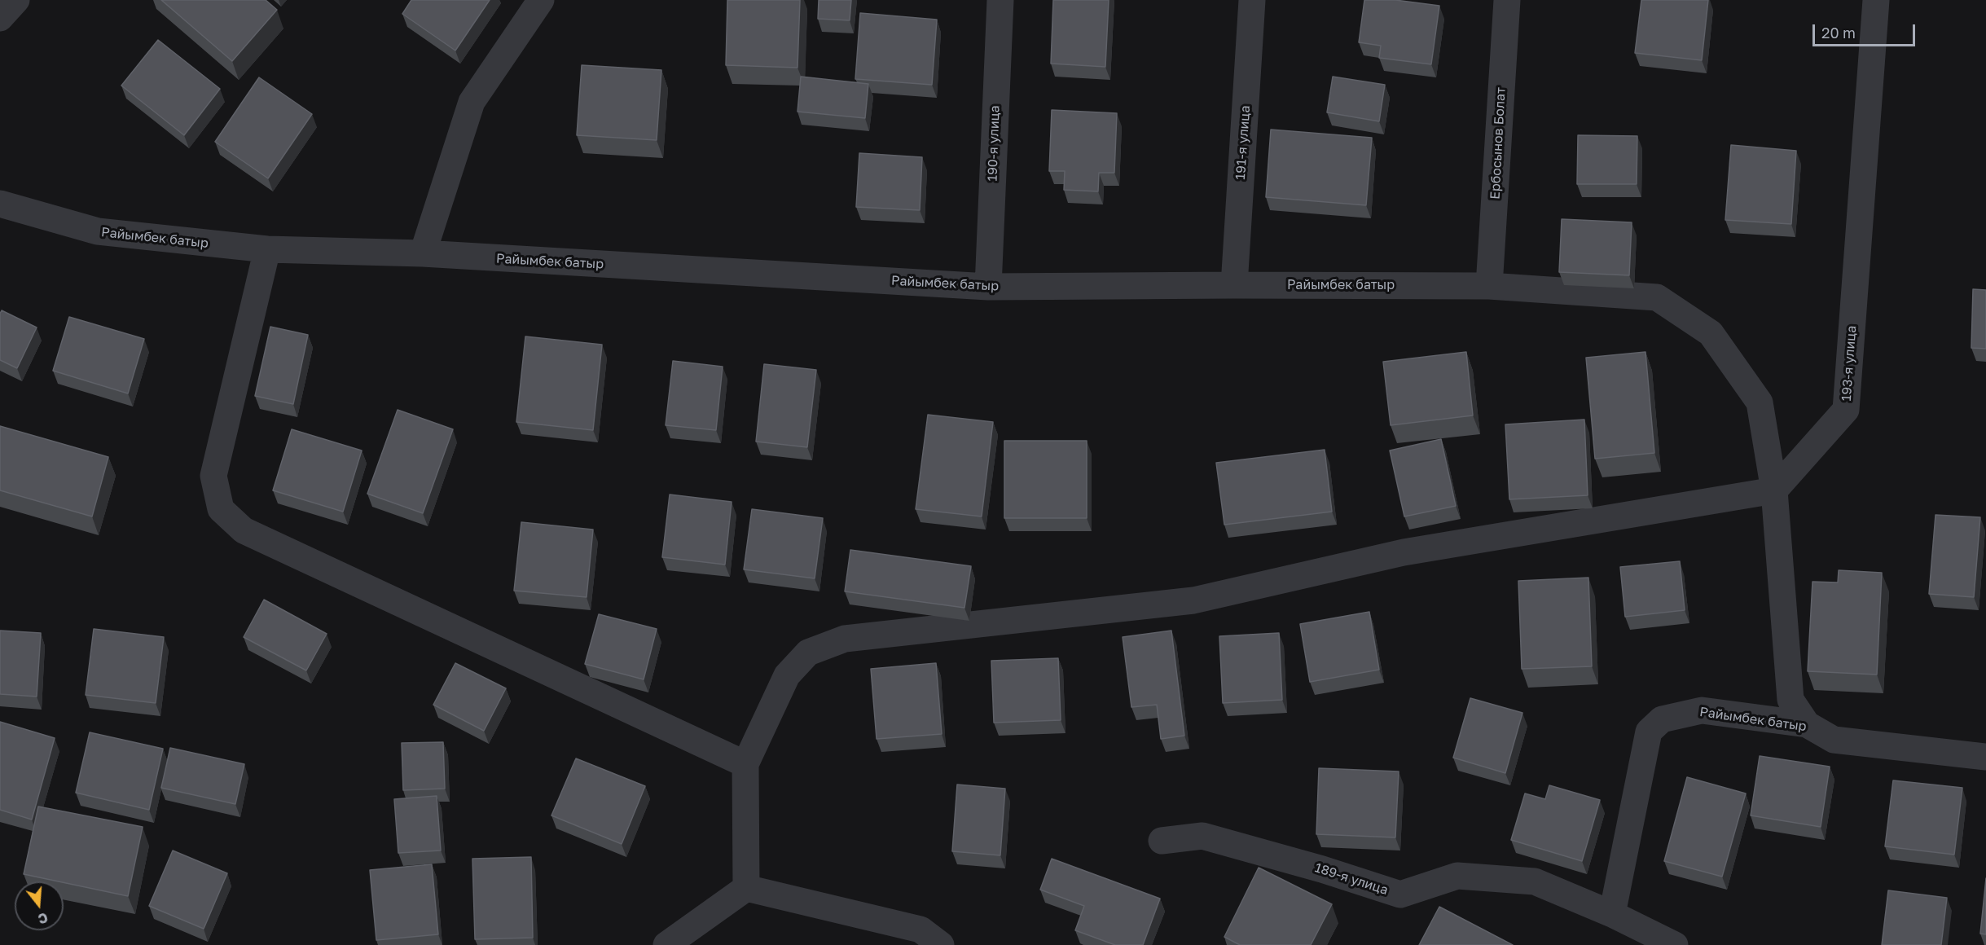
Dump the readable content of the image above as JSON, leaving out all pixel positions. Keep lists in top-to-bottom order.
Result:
{
  "streets": {
    "street": [
      "191-я улица",
      "190-я улица",
      "Ербосынов Болат",
      "Райымбек батыр",
      "193-я улица",
      "189-я улица"
    ]
  },
  "crossings": [
    ["191-я улица", "Райымбек батыр"],
    ["190-я улица", "Райымбек батыр"],
    ["Ербосынов Болат", "Райымбек батыр"],
    ["Райымбек батыр", "193-я улица"],
    ["Райымбек батыр", "189-я улица"]
  ],
  "scale_bar": "20 m",
  "north": "bottom"
}
